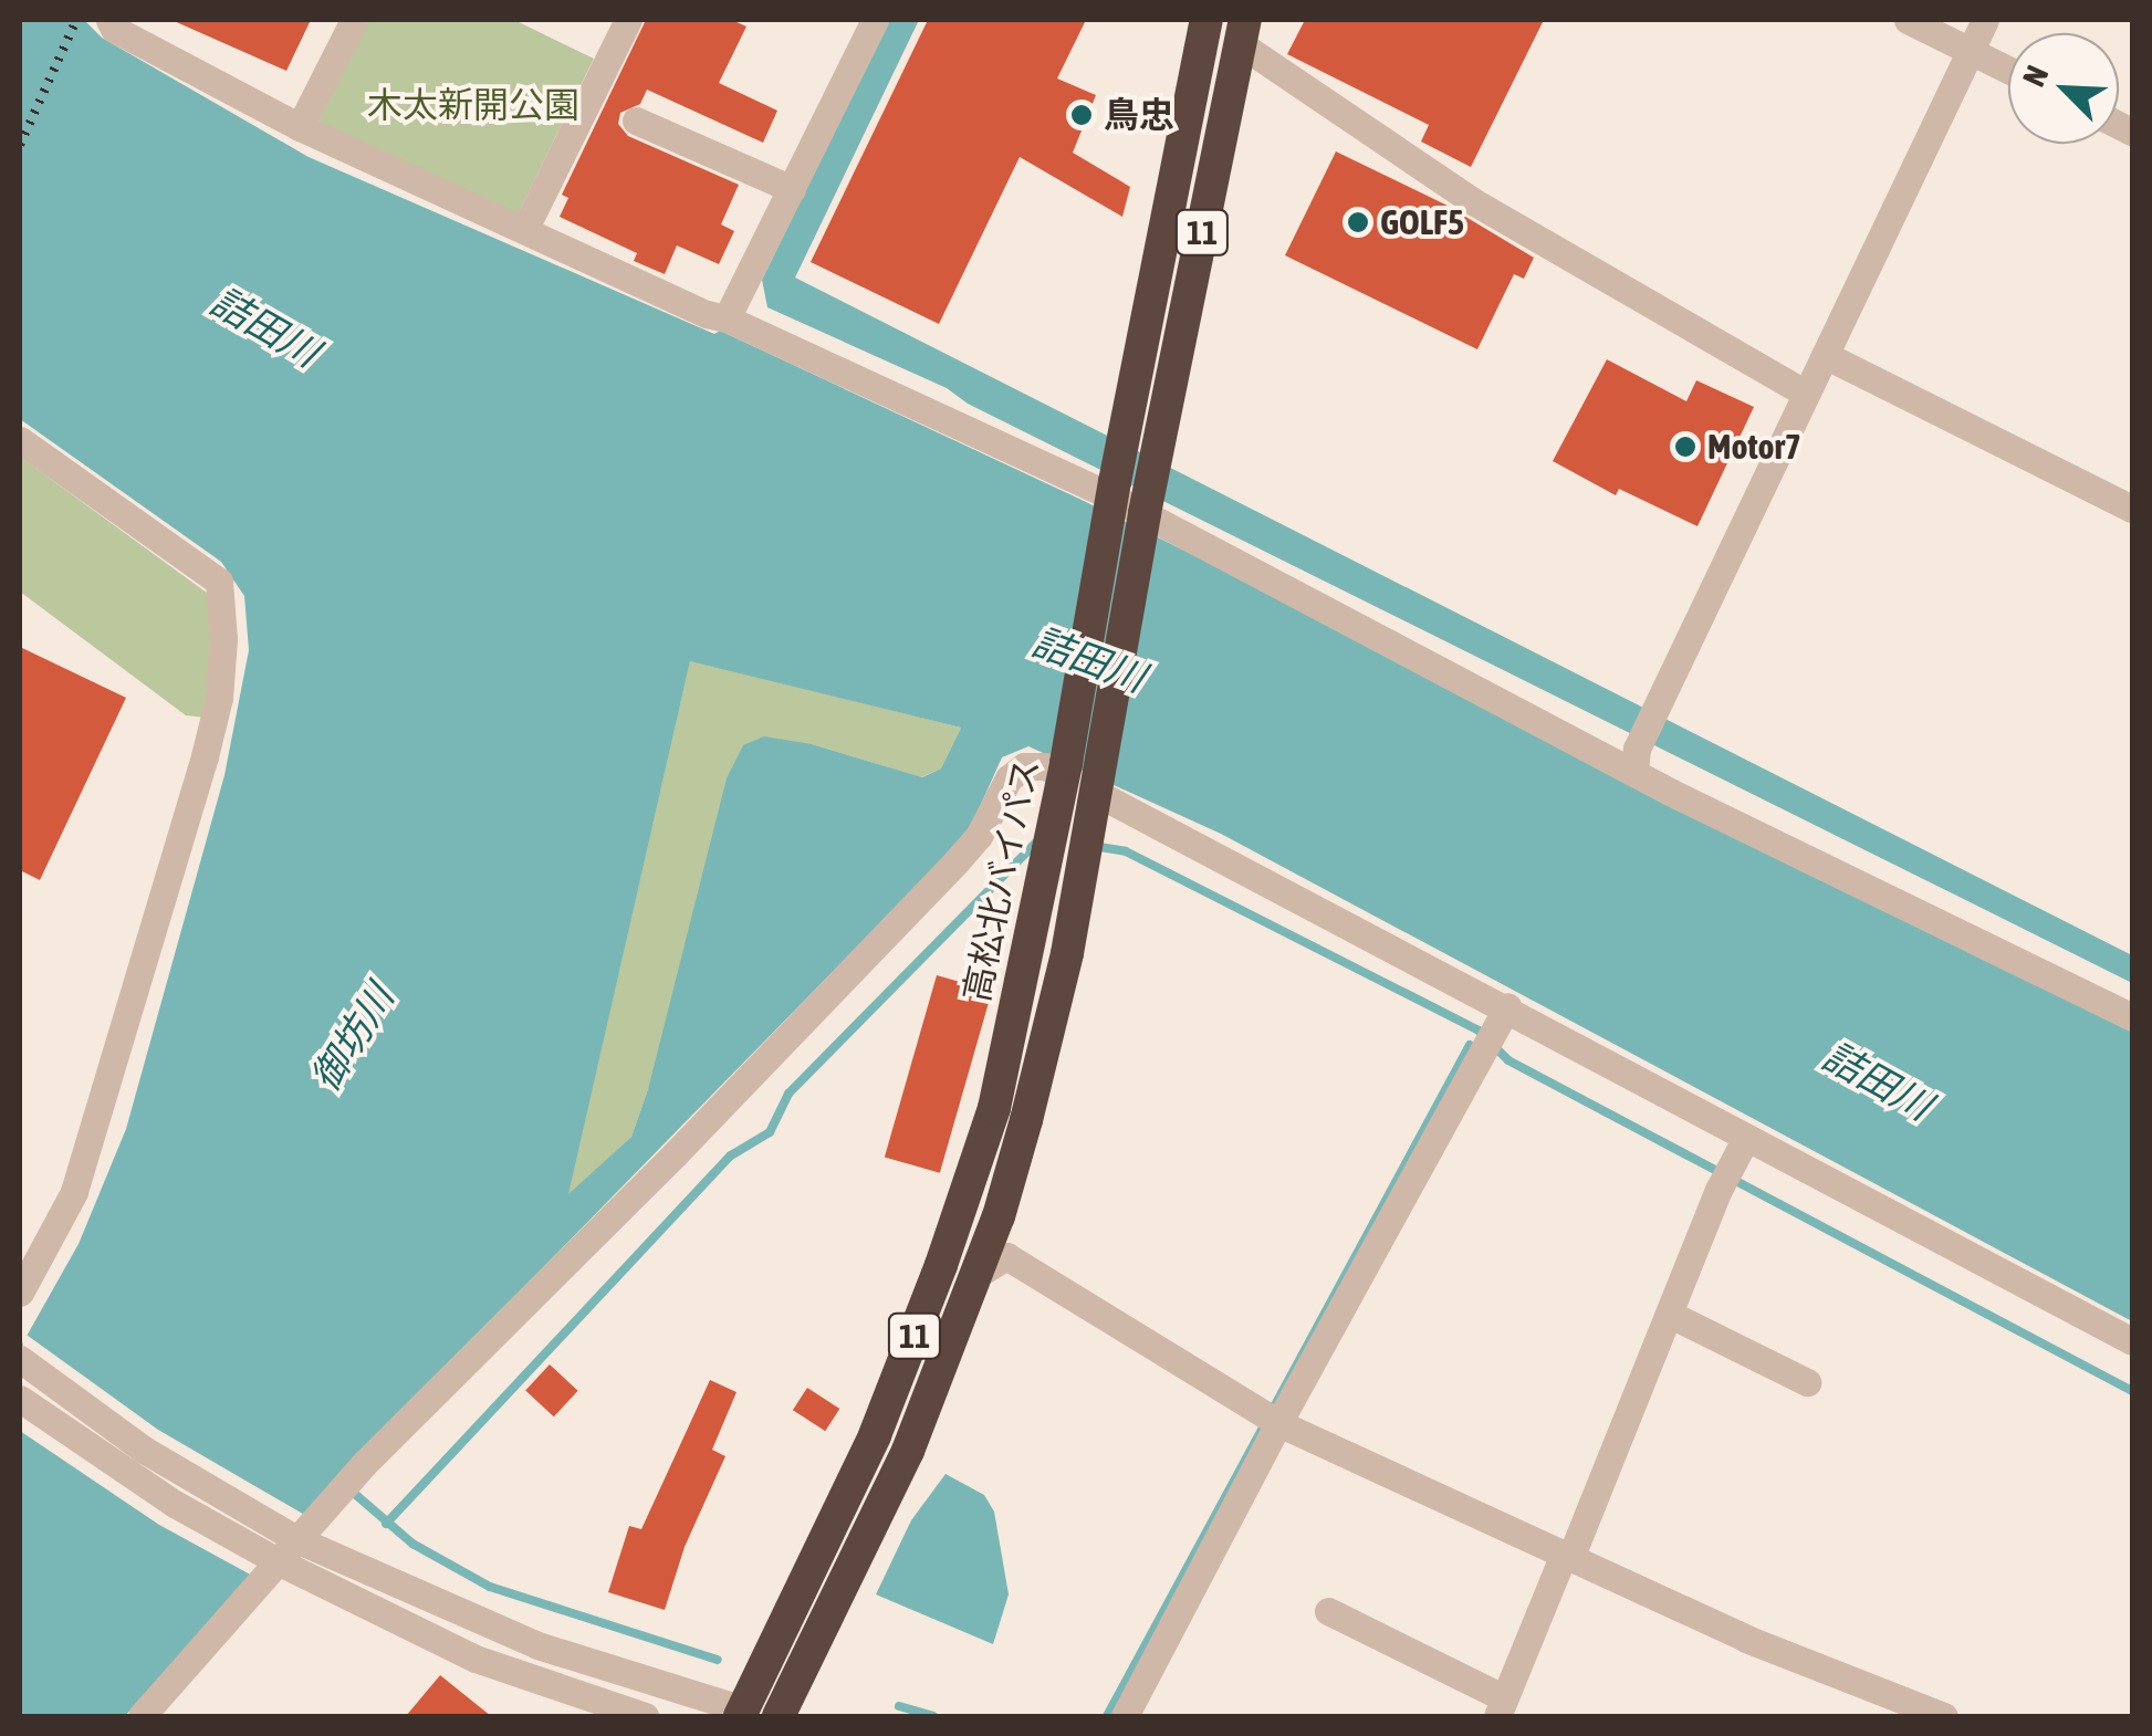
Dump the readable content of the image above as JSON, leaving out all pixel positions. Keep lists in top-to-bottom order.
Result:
{
  "streets": {
    "highway": ["11", "高松北バイパス"]
  },
  "water": ["詰田川", "御坊川"],
  "parks": ["木太新開公園"],
  "places": ["鳥忠", "GOLF5", "Motor7"],
  "north": "top left"
}
